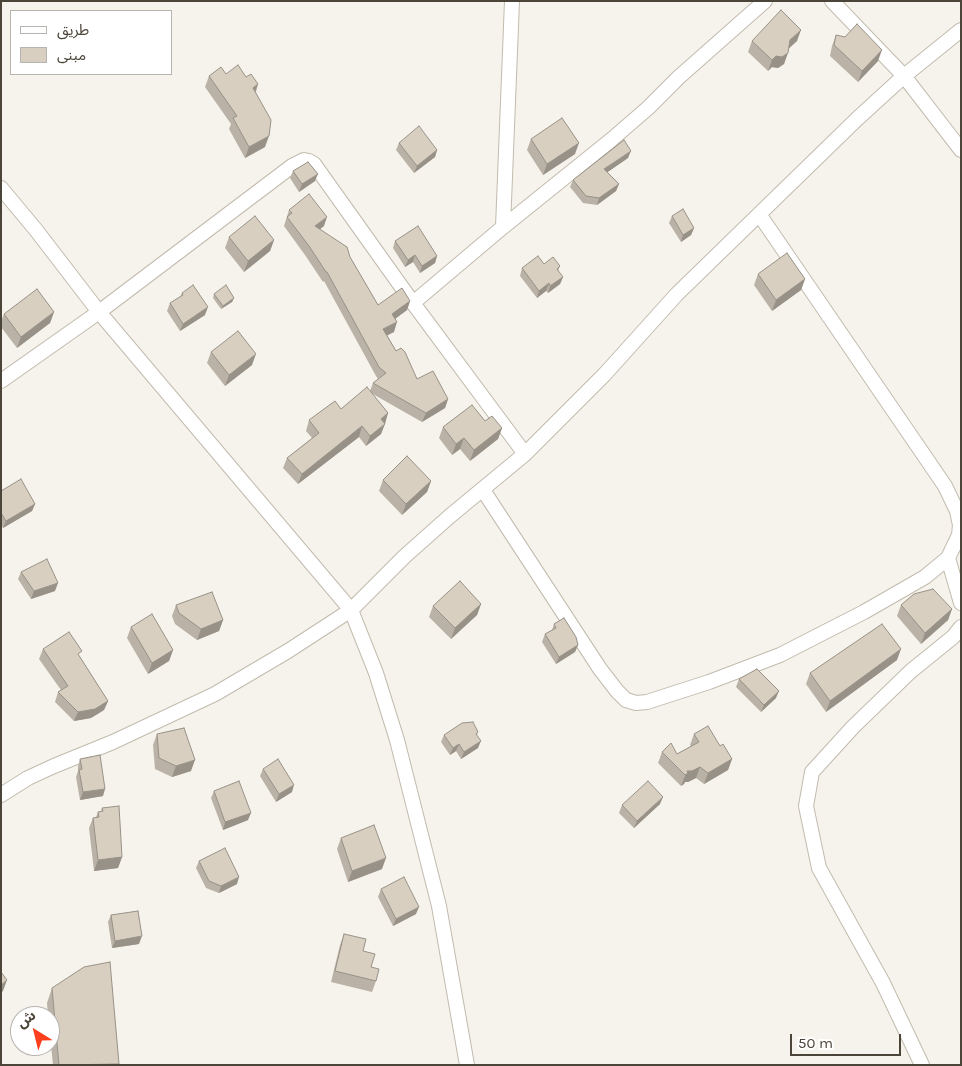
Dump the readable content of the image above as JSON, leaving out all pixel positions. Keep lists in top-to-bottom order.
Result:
{
  "legend": ["طريق", "مبنى"],
  "scale_bar": "50 m",
  "north": "top left"
}
